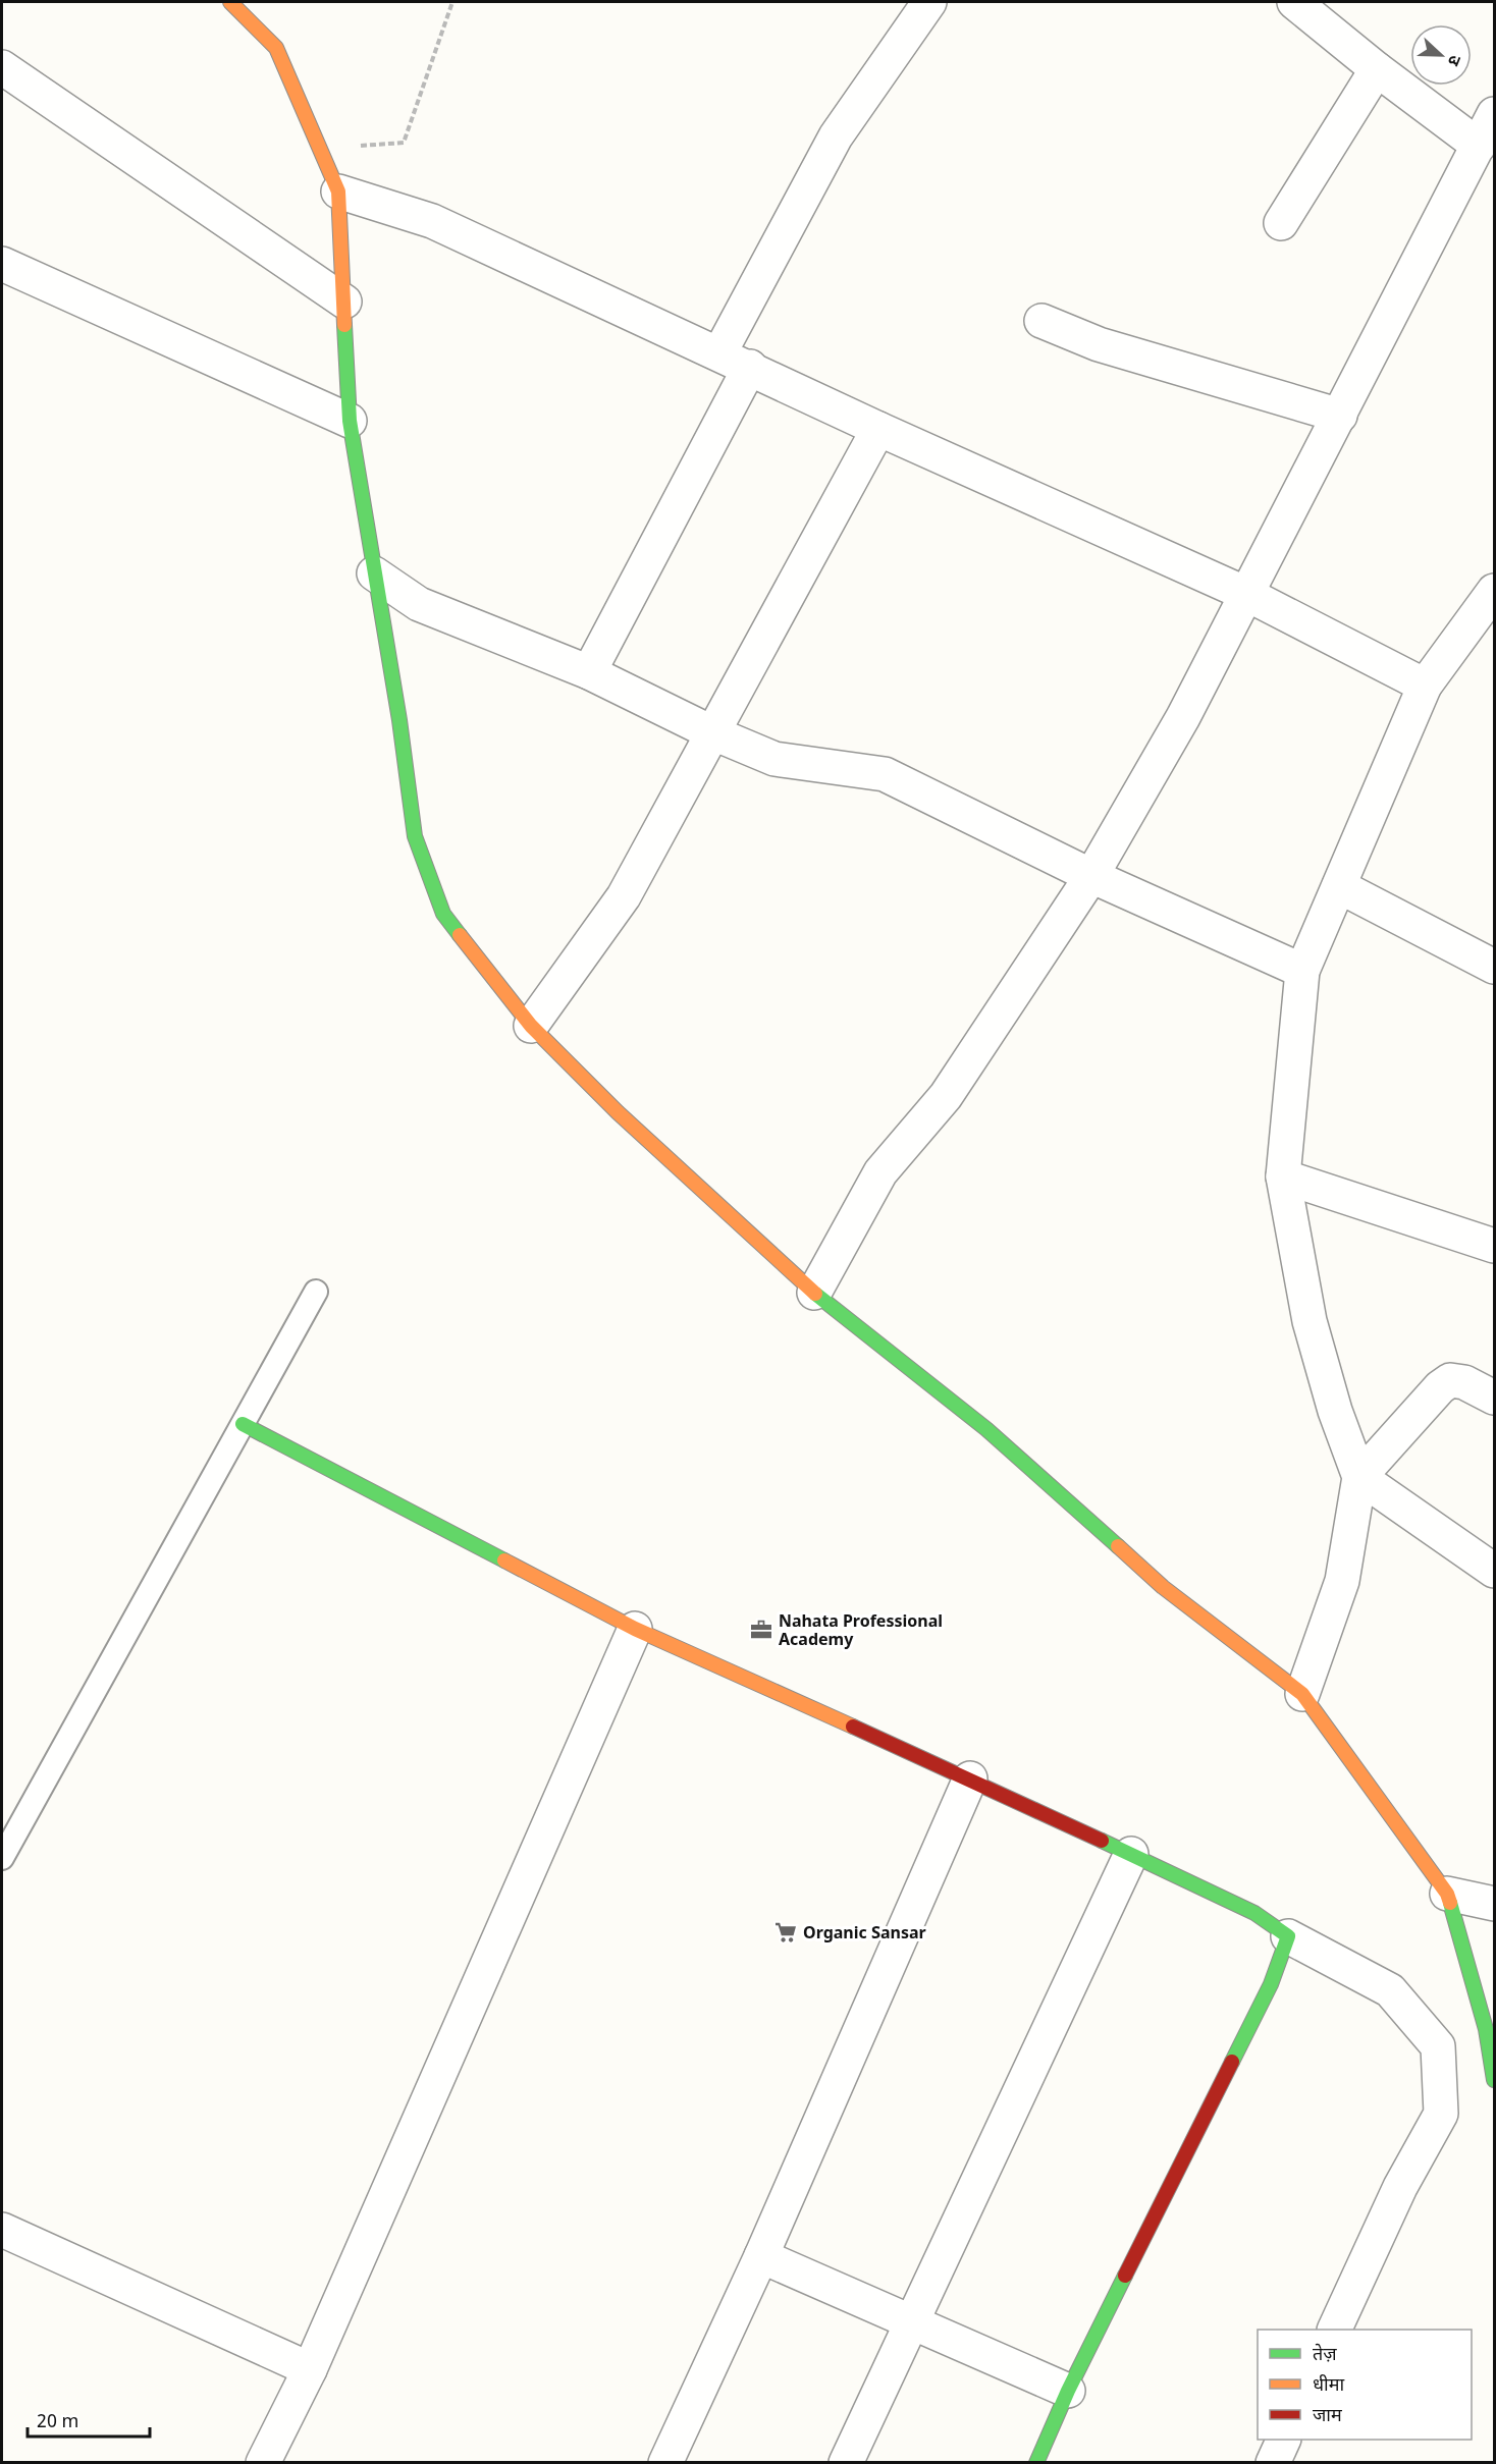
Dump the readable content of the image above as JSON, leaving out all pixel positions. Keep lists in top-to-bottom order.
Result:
{
  "places": {
    "office": ["Nahata Professional Academy"],
    "supermarket": ["Organic Sansar"]
  },
  "legend": ["तेज़", "धीमा", "जाम"],
  "scale_bar": "20 m",
  "north": "right"
}
